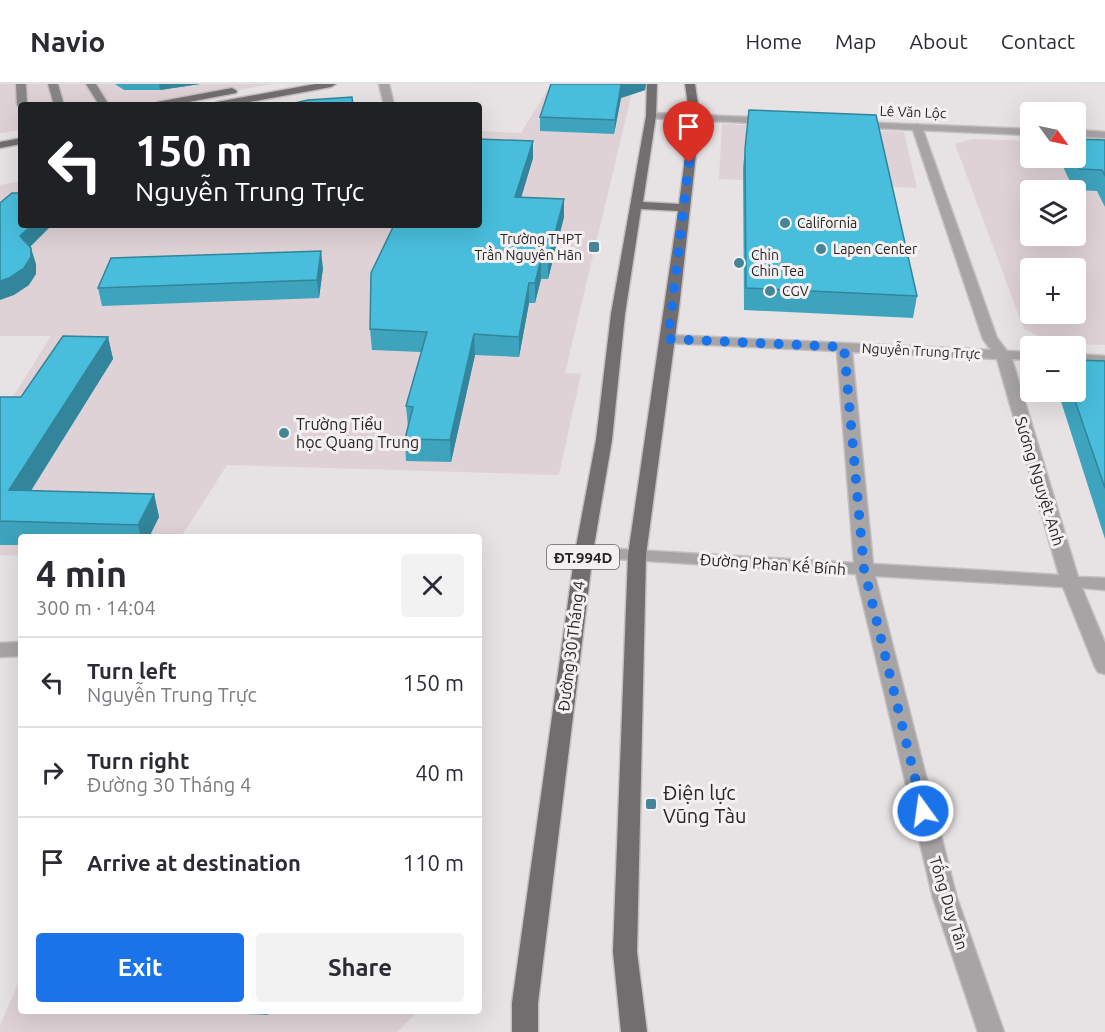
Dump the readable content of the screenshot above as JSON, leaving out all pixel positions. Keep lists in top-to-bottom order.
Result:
{
  "streets": {
    "main road": ["ĐT.994D", "Đường 30 Tháng 4"],
    "street": [
      "Lê Văn Lộc",
      "Nguyễn Trung Trực",
      "Sương Nguyệt Anh",
      "Đường Phan Kế Bính",
      "Tống Duy Tân"
    ]
  },
  "crossings": [
    ["Lê Văn Lộc", "Sương Nguyệt Anh"],
    ["Nguyễn Trung Trực", "Sương Nguyệt Anh"],
    ["Nguyễn Trung Trực", "ĐT.994D"],
    ["Nguyễn Trung Trực", "Tống Duy Tân"],
    ["Sương Nguyệt Anh", "Đường Phan Kế Bính"],
    ["ĐT.994D", "Đường Phan Kế Bính"],
    ["Đường Phan Kế Bính", "Đường 30 Tháng 4"],
    ["Đường Phan Kế Bính", "Tống Duy Tân"]
  ],
  "places": {
    "other": [
      "California",
      "Lapen Center",
      "Chin Chin Tea",
      "CGV",
      "Trường Tiểu học Quang Trung"
    ],
    "transit": ["Trường THPT Trần Nguyên Hãn", "Điện lực Vũng Tàu"]
  },
  "north": "bottom right",
  "page": {
    "header": "Navio",
    "nav": [
      "Home",
      "Map",
      "About",
      "Contact"
    ],
    "map_buttons": ["+", "−"],
    "turn": ["150 m", "Nguyễn Trung Trực"],
    "heading": ["4 min", "300 m · 14:04"],
    "list": [
      {
        "name": "Turn left",
        "note": "Nguyễn Trung Trực",
        "value": "150 m"
      },
      {
        "name": "Turn right",
        "note": "Đường 30 Tháng 4",
        "value": "40 m"
      },
      {
        "name": "Arrive at destination",
        "value": "110 m"
      }
    ],
    "buttons": ["Exit", "Share"]
  }
}
